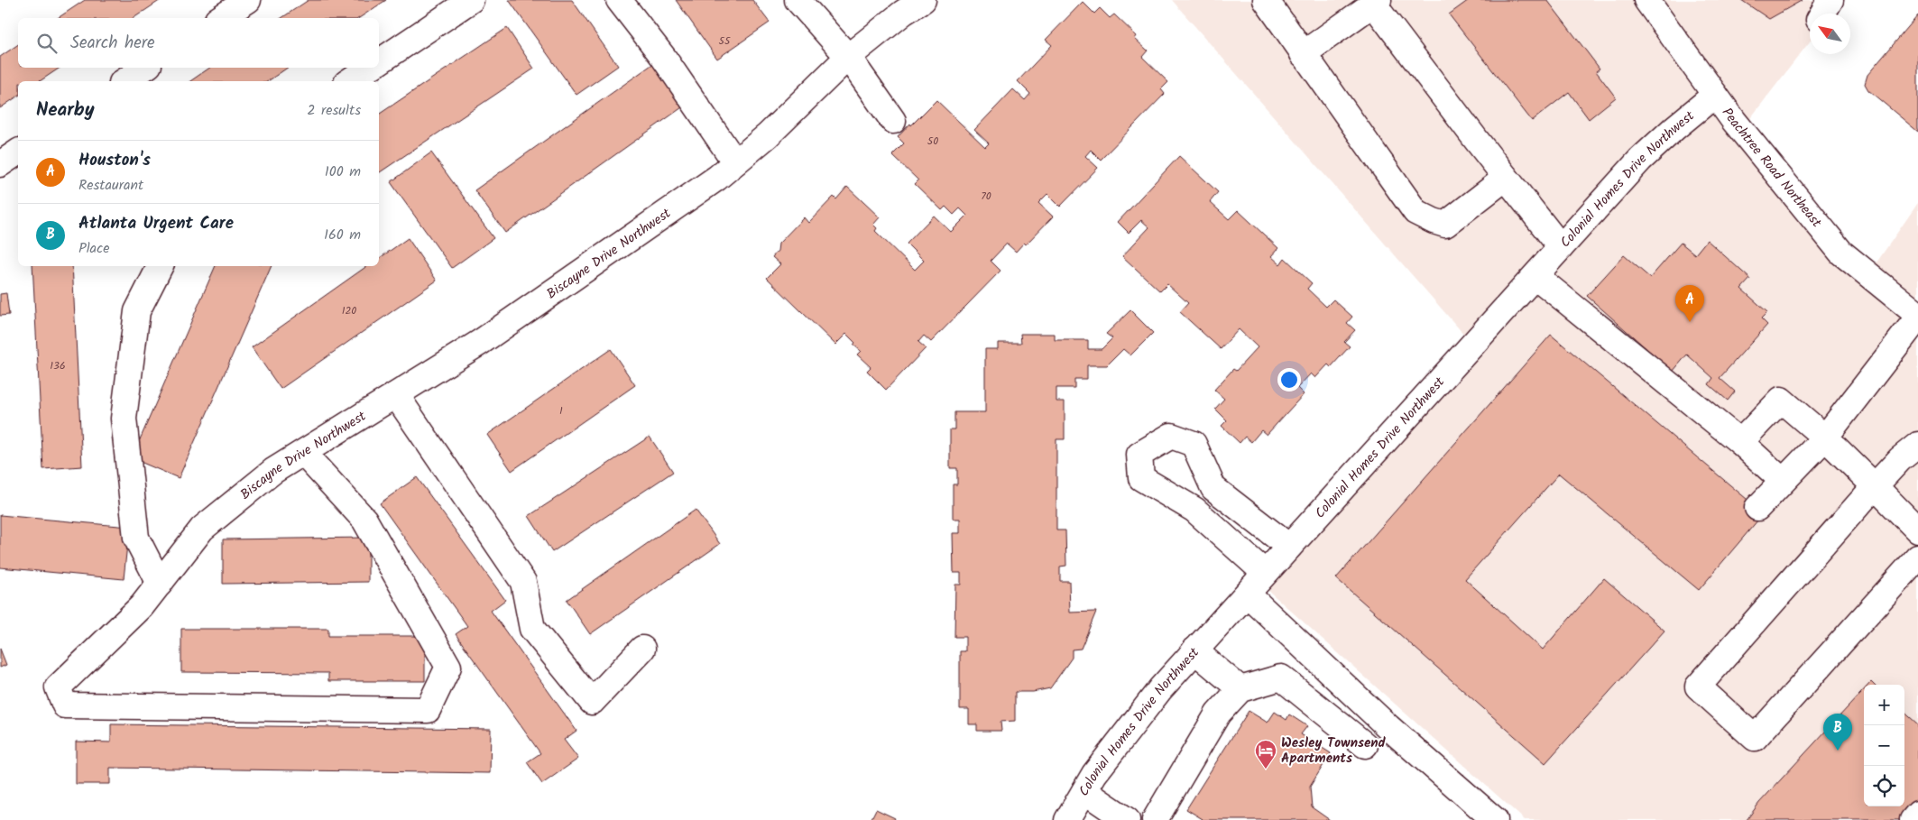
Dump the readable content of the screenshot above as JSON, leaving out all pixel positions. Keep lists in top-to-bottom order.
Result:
{
  "streets": {
    "main road": ["Peachtree Road Northeast", "Colonial Homes Drive Northwest", "Biscayne Drive Northwest"]
  },
  "crossings": [
    ["Peachtree Road Northeast", "Colonial Homes Drive Northwest"]
  ],
  "places": {
    "hotel": ["Wesley Townsend Apartments"]
  },
  "house_numbers": [
    "55",
    "50",
    "70",
    "120",
    "136",
    "1"
  ],
  "north": "top left",
  "page": {
    "search": "Search here",
    "heading": ["Nearby", "2 results"],
    "list": [
      {
        "mark": "A",
        "name": "Houston's",
        "note": "Restaurant",
        "value": "100 m"
      },
      {
        "mark": "B",
        "name": "Atlanta Urgent Care",
        "note": "Place",
        "value": "160 m"
      }
    ],
    "pins": ["A", "B"],
    "map_buttons": ["+", "−"]
  }
}
